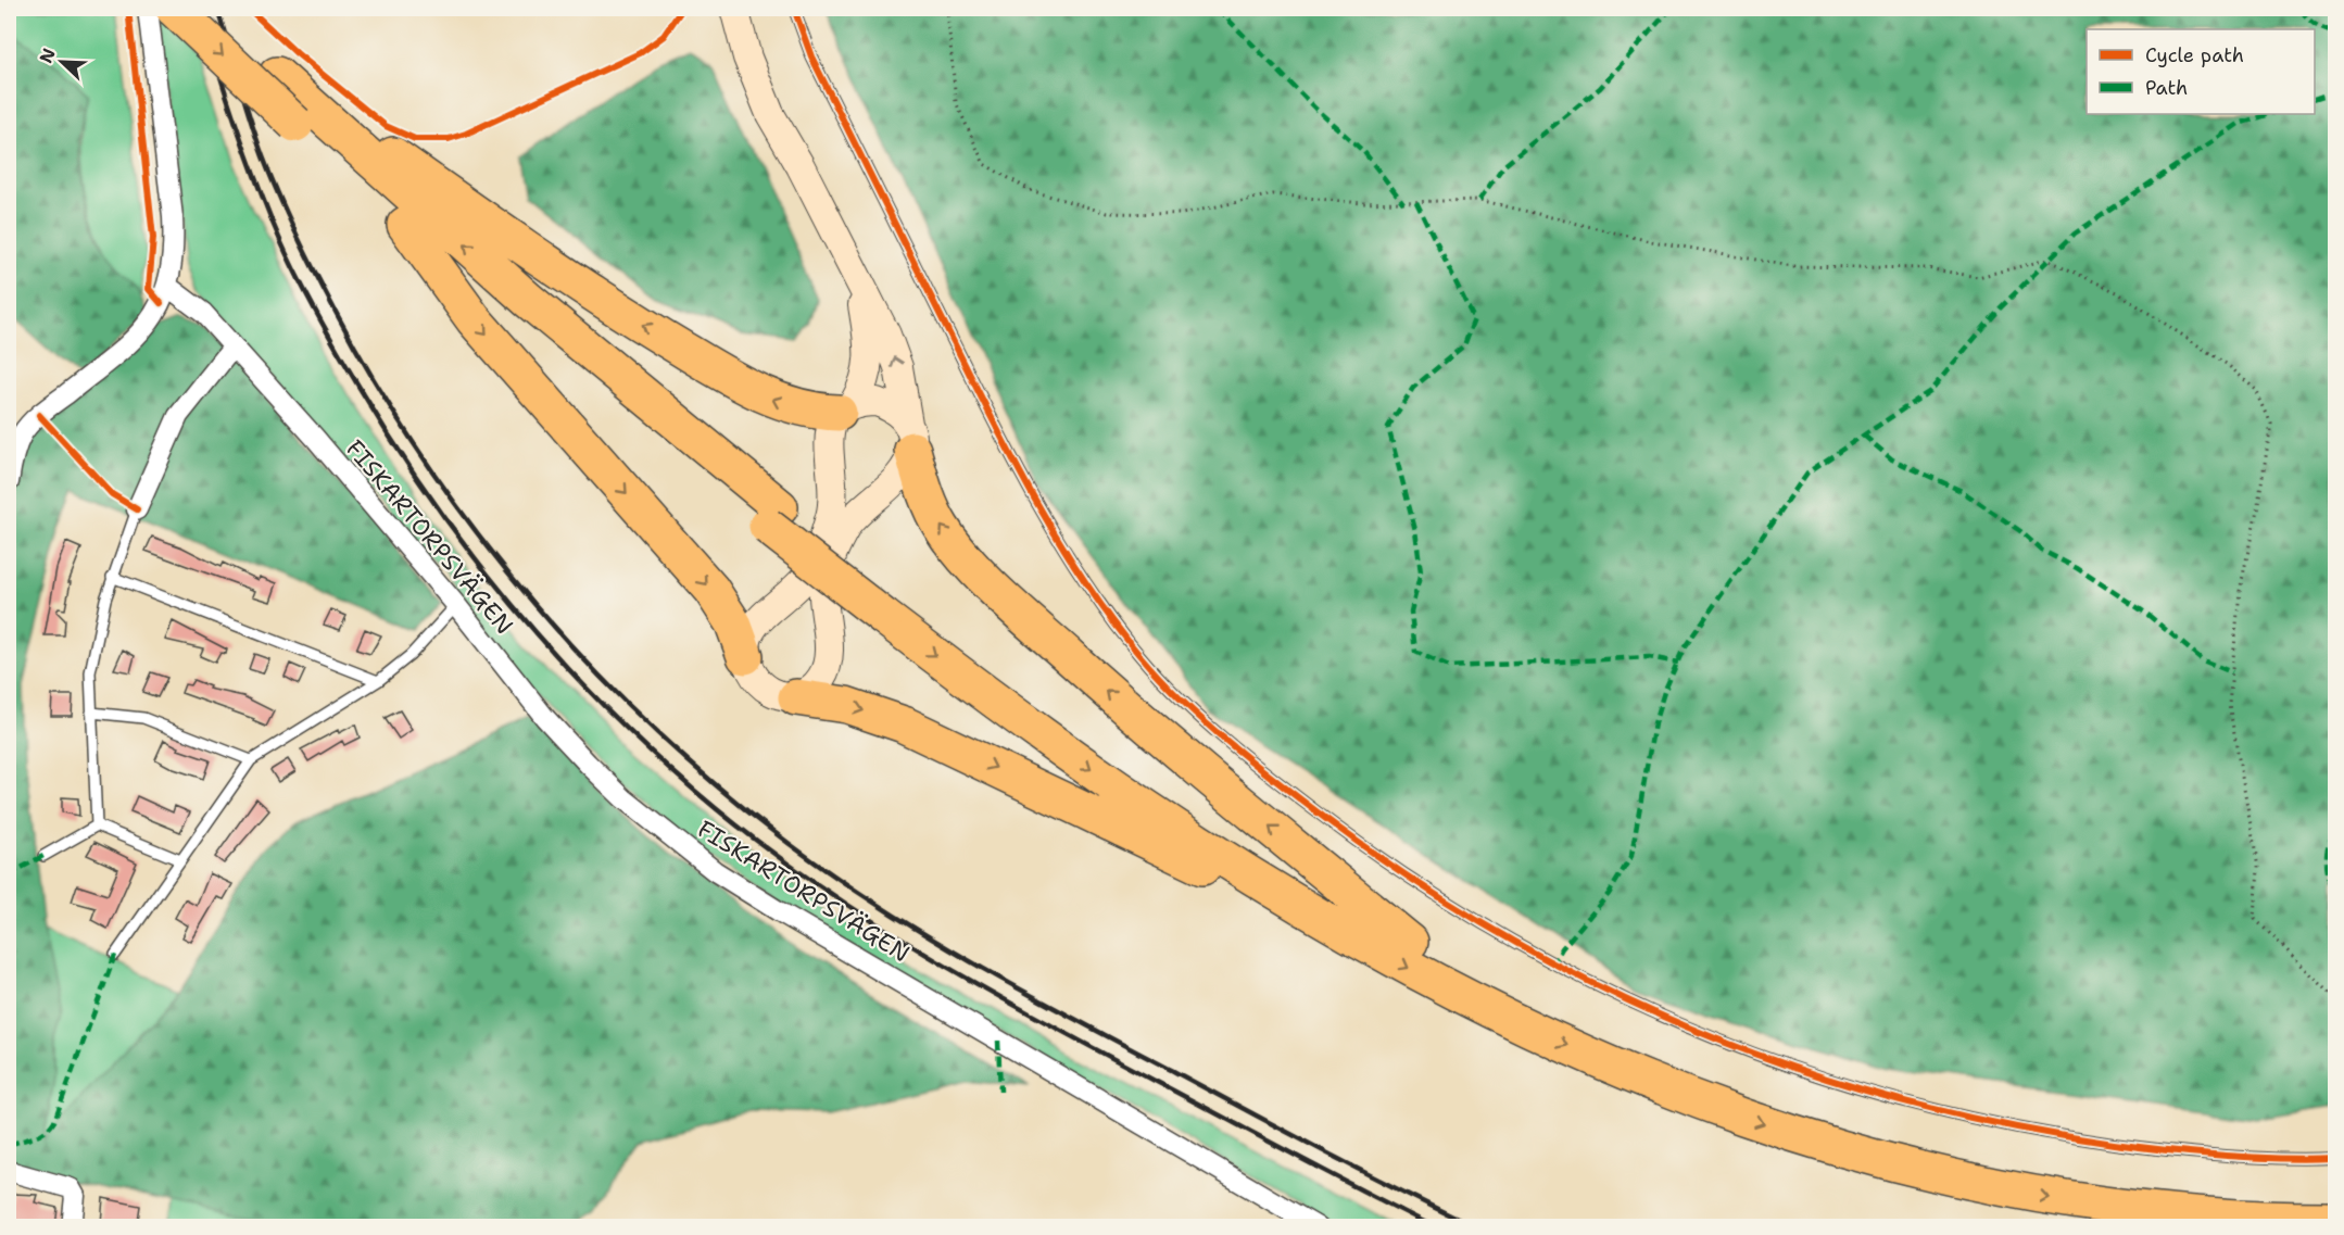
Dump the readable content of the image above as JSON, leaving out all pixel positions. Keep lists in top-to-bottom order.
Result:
{
  "streets": {
    "street": ["FISKARTORPSVÄGEN"]
  },
  "legend": ["Cycle path", "Path"],
  "north": "top left"
}
